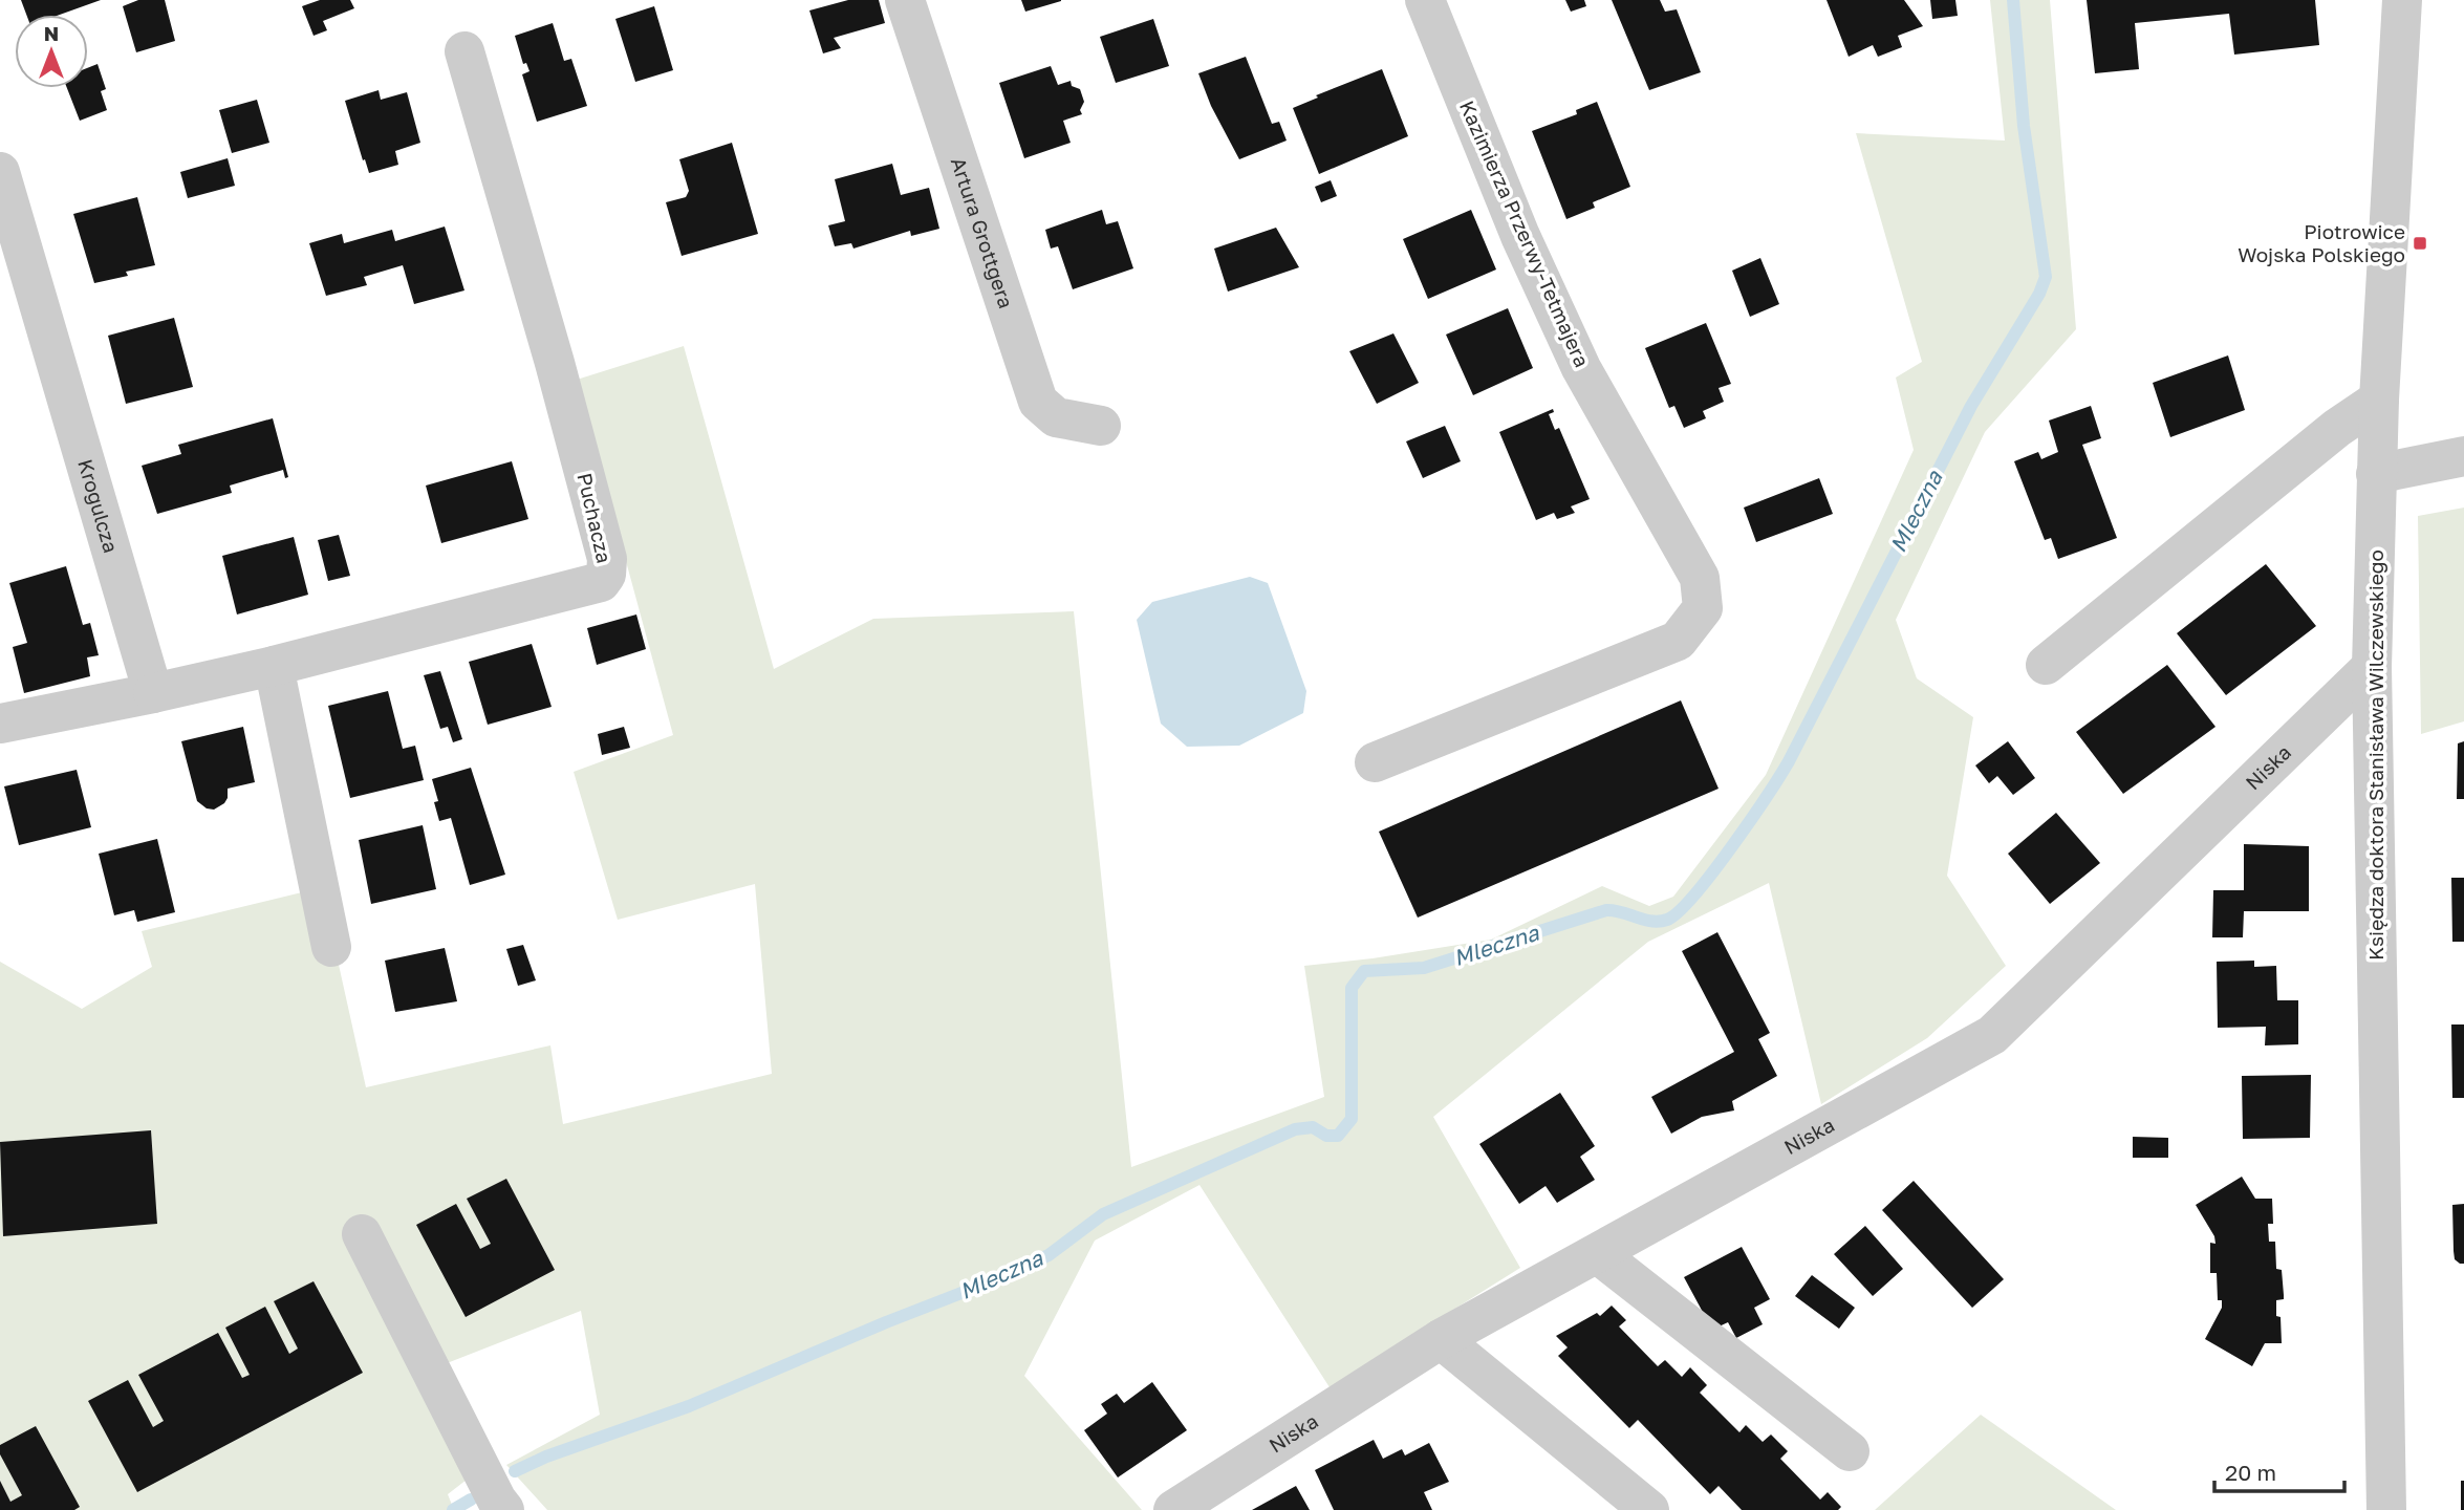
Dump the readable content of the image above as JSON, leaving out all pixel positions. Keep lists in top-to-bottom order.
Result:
{
  "streets": {
    "street": [
      "Artura Grottgera",
      "Kazimierza Przerwy-Tetmajera",
      "Krogulcza",
      "Puchacza",
      "Księdza doktora Stanisława Wilczewskiego",
      "Niska"
    ]
  },
  "crossings": [
    ["Krogulcza", "Puchacza"],
    ["Księdza doktora Stanisława Wilczewskiego", "Niska"]
  ],
  "water": ["Mleczna"],
  "places": {
    "transit": ["Piotrowice Wojska Polskiego"]
  },
  "scale_bar": "20 m",
  "north": "top"
}
